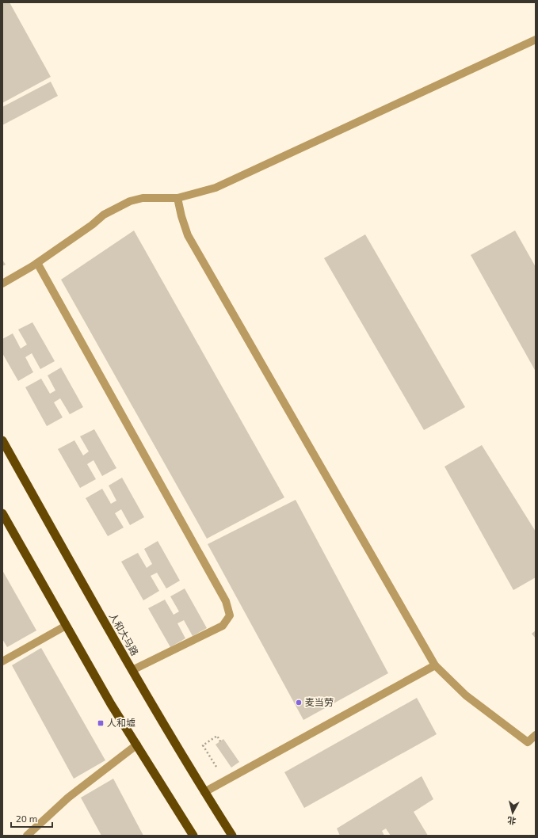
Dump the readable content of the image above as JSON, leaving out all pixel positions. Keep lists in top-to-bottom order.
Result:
{
  "streets": {
    "highway": ["人和大马路"]
  },
  "places": {
    "other": ["麦当劳"],
    "transit": ["人和墟"]
  },
  "scale_bar": "20 m",
  "north": "bottom"
}
